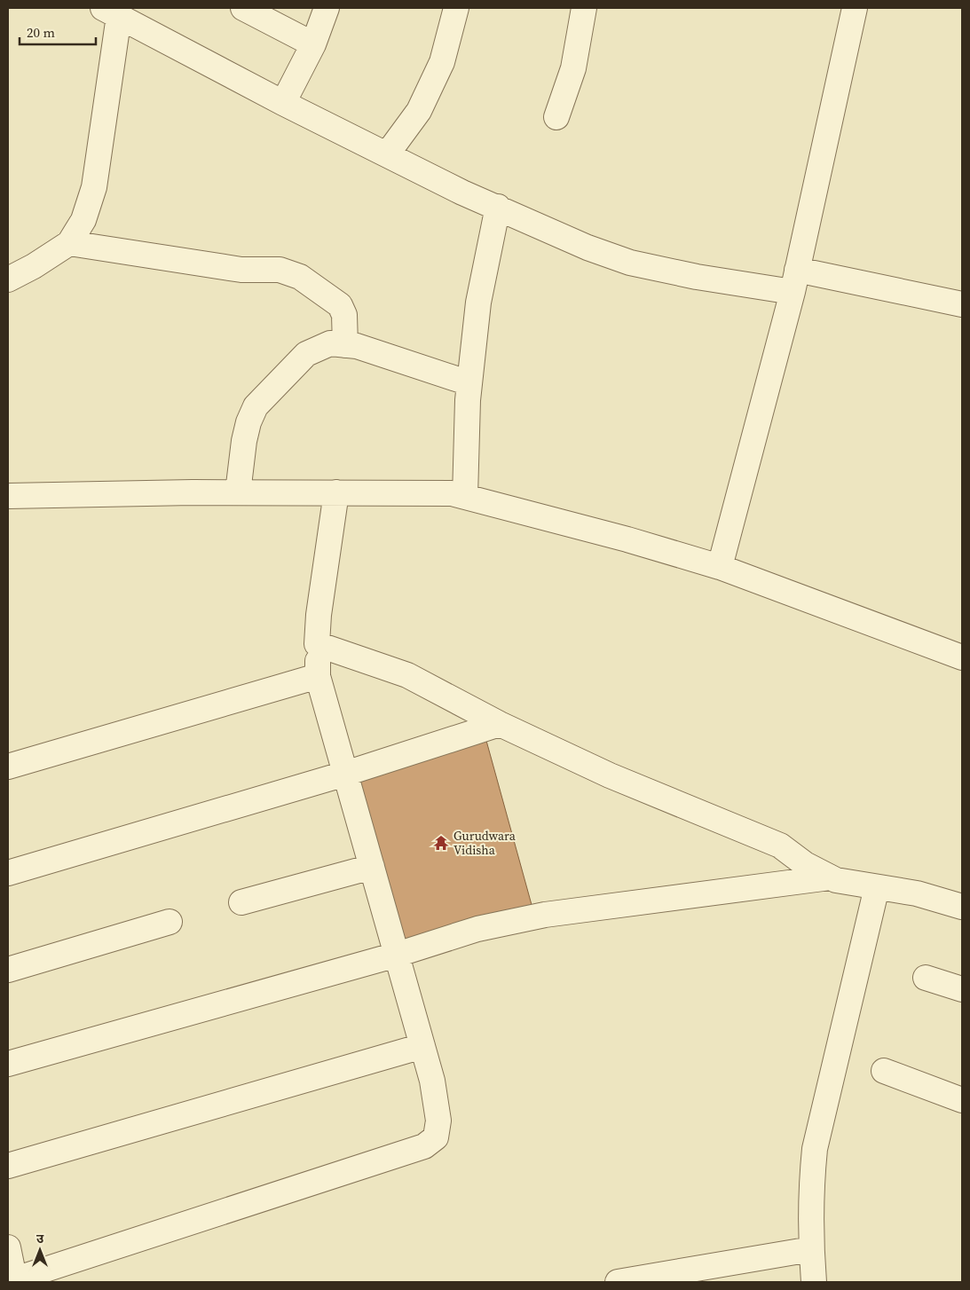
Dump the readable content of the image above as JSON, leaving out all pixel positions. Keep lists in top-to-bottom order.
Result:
{
  "places": {
    "temple": ["Gurudwara Vidisha"]
  },
  "scale_bar": "20 m",
  "north": "top"
}
